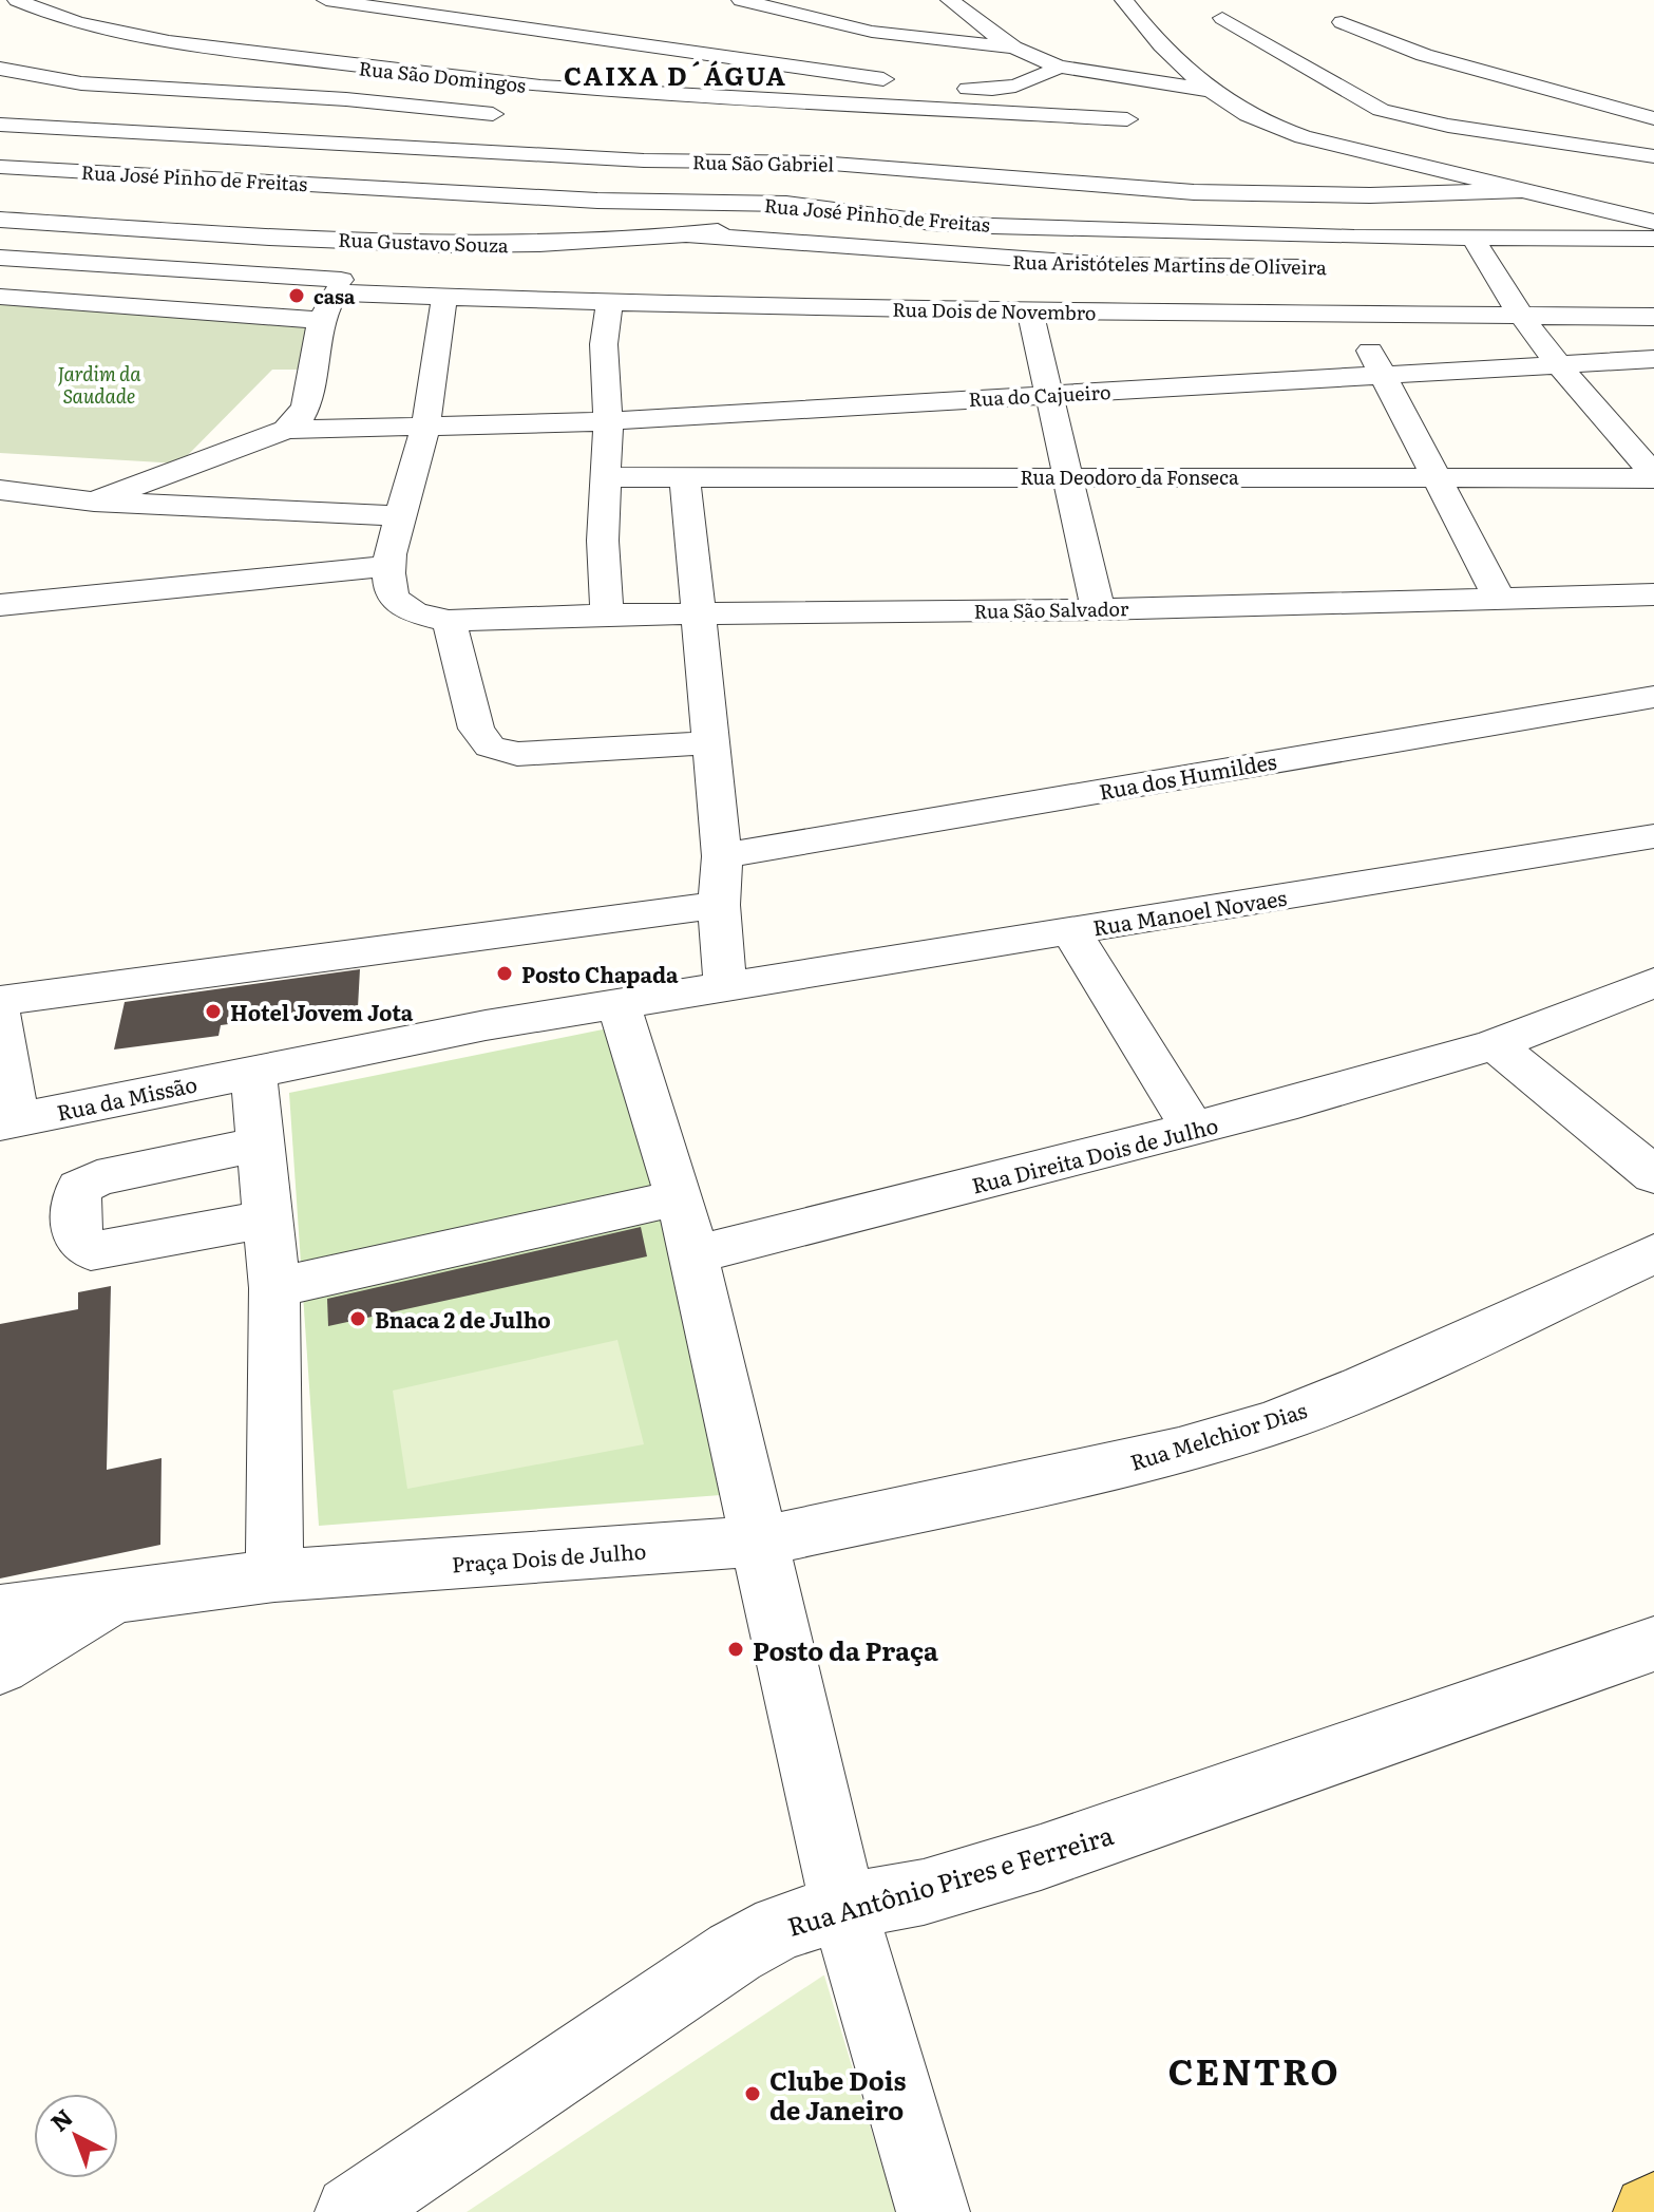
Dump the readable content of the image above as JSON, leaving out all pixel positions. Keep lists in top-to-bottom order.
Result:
{
  "streets": {
    "street": [
      "Rua São Domingos",
      "Rua São Gabriel",
      "Rua José Pinho de Freitas",
      "Rua Gustavo Souza",
      "Rua Aristóteles Martins de Oliveira",
      "Rua Dois de Novembro",
      "Rua do Cajueiro",
      "Rua Deodoro da Fonseca",
      "Rua São Salvador",
      "Rua dos Humildes",
      "Rua Manoel Novaes",
      "Rua da Missão",
      "Rua Direita Dois de Julho",
      "Rua Melchior Dias",
      "Praça Dois de Julho",
      "Rua Antônio Pires e Ferreira"
    ]
  },
  "crossings": [
    ["Rua José Pinho de Freitas", "Rua Gustavo Souza"],
    ["Rua Gustavo Souza", "Rua Aristóteles Martins de Oliveira"],
    ["Rua Melchior Dias", "Praça Dois de Julho"]
  ],
  "districts": ["CAIXA D´ÁGUA", "CENTRO"],
  "parks": ["Jardim da Saudade"],
  "places": [
    "casa",
    "Posto Chapada",
    "Hotel Jovem Jota",
    "Bnaca 2 de Julho",
    "Posto da Praça",
    "Clube Dois de Janeiro"
  ],
  "north": "top left"
}
